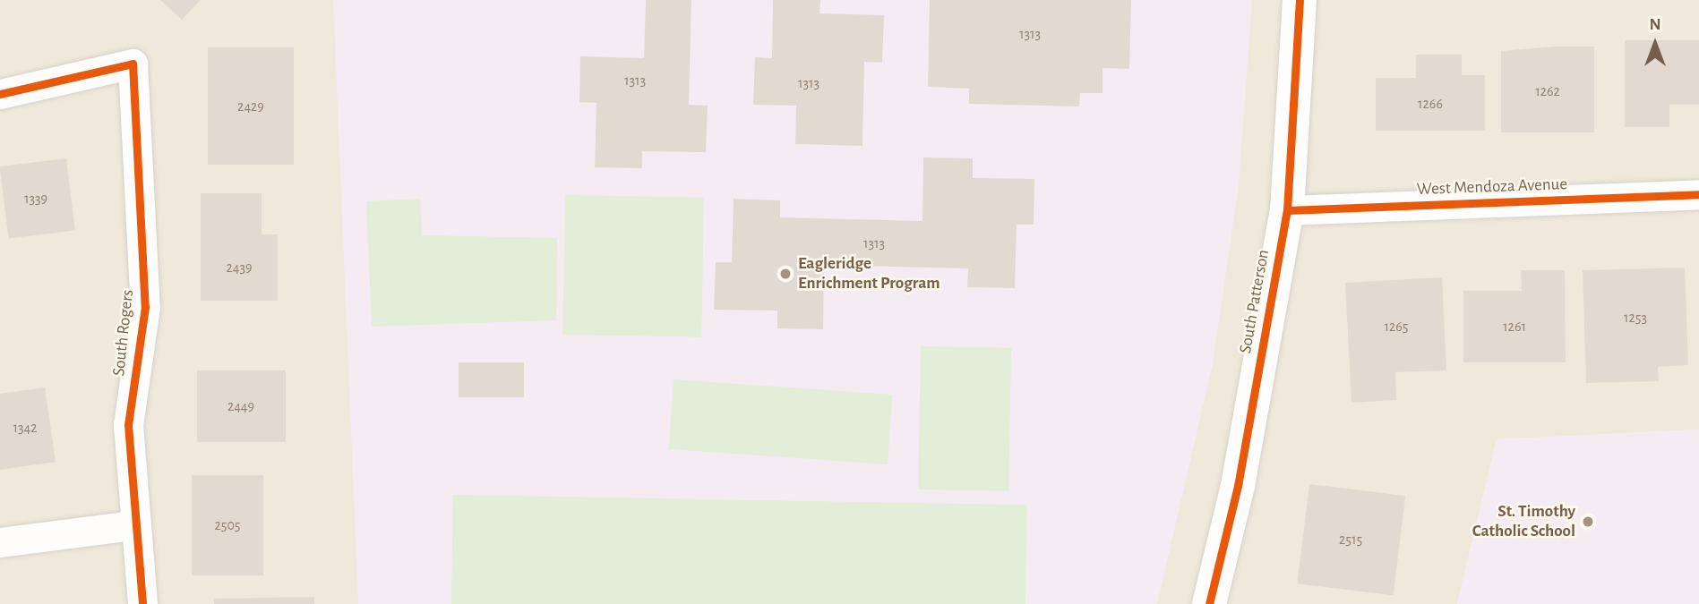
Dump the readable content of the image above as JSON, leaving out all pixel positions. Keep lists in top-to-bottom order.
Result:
{
  "streets": {
    "street": ["West Mendoza Avenue", "South Patterson", "South Rogers"]
  },
  "crossings": [
    ["West Mendoza Avenue", "South Patterson"]
  ],
  "places": ["Eagleridge Enrichment Program", "St. Timothy Catholic School"],
  "house_numbers": [
    "1313",
    "1313",
    "1313",
    "1262",
    "1266",
    "2429",
    "1339",
    "1313",
    "2439",
    "1253",
    "1265",
    "1261",
    "2449",
    "1342",
    "2505",
    "2515"
  ],
  "north": "top"
}
